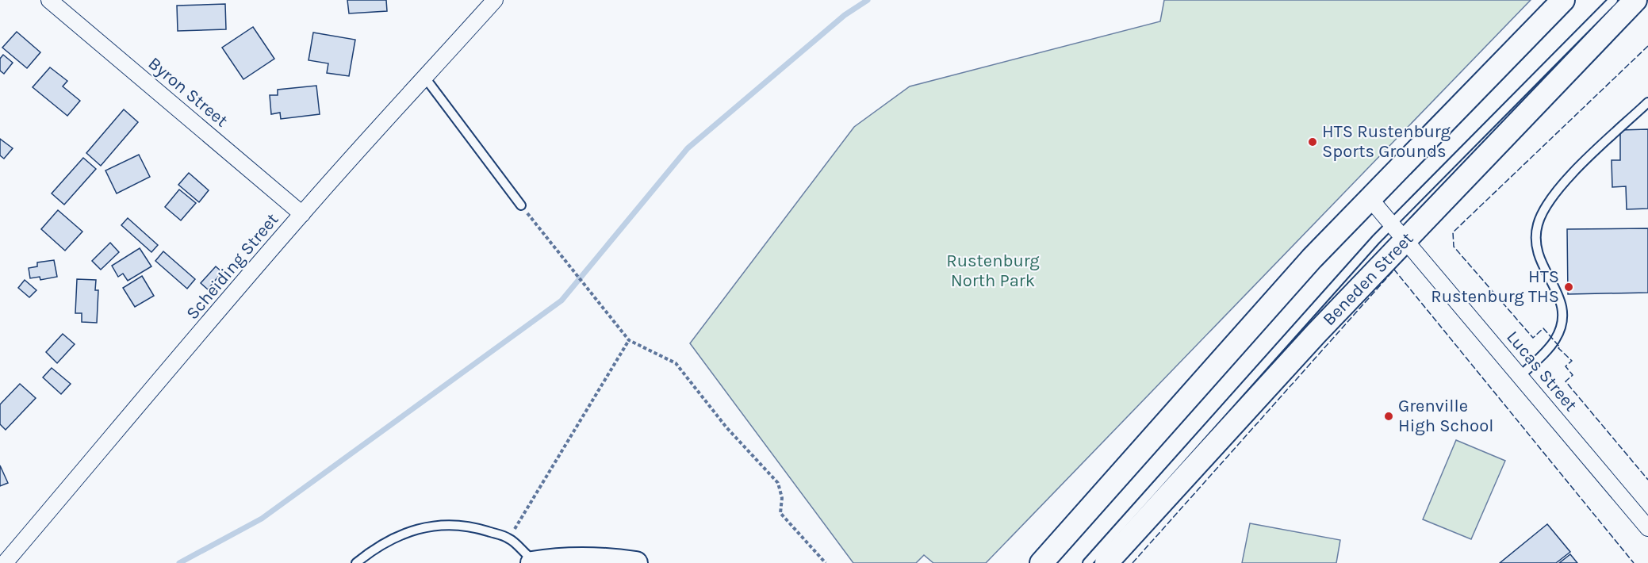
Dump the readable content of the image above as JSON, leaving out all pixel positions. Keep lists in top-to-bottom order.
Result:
{
  "streets": {
    "main road": ["Beneden Street"],
    "street": ["Byron Street", "Scheiding Street", "Lucas Street"]
  },
  "crossings": [
    ["Byron Street", "Scheiding Street"],
    ["Beneden Street", "Lucas Street"]
  ],
  "parks": ["Rustenburg North Park"],
  "places": ["HTS Rustenburg Sports Grounds", "HTS Rustenburg THS", "Grenville High School"]
}
